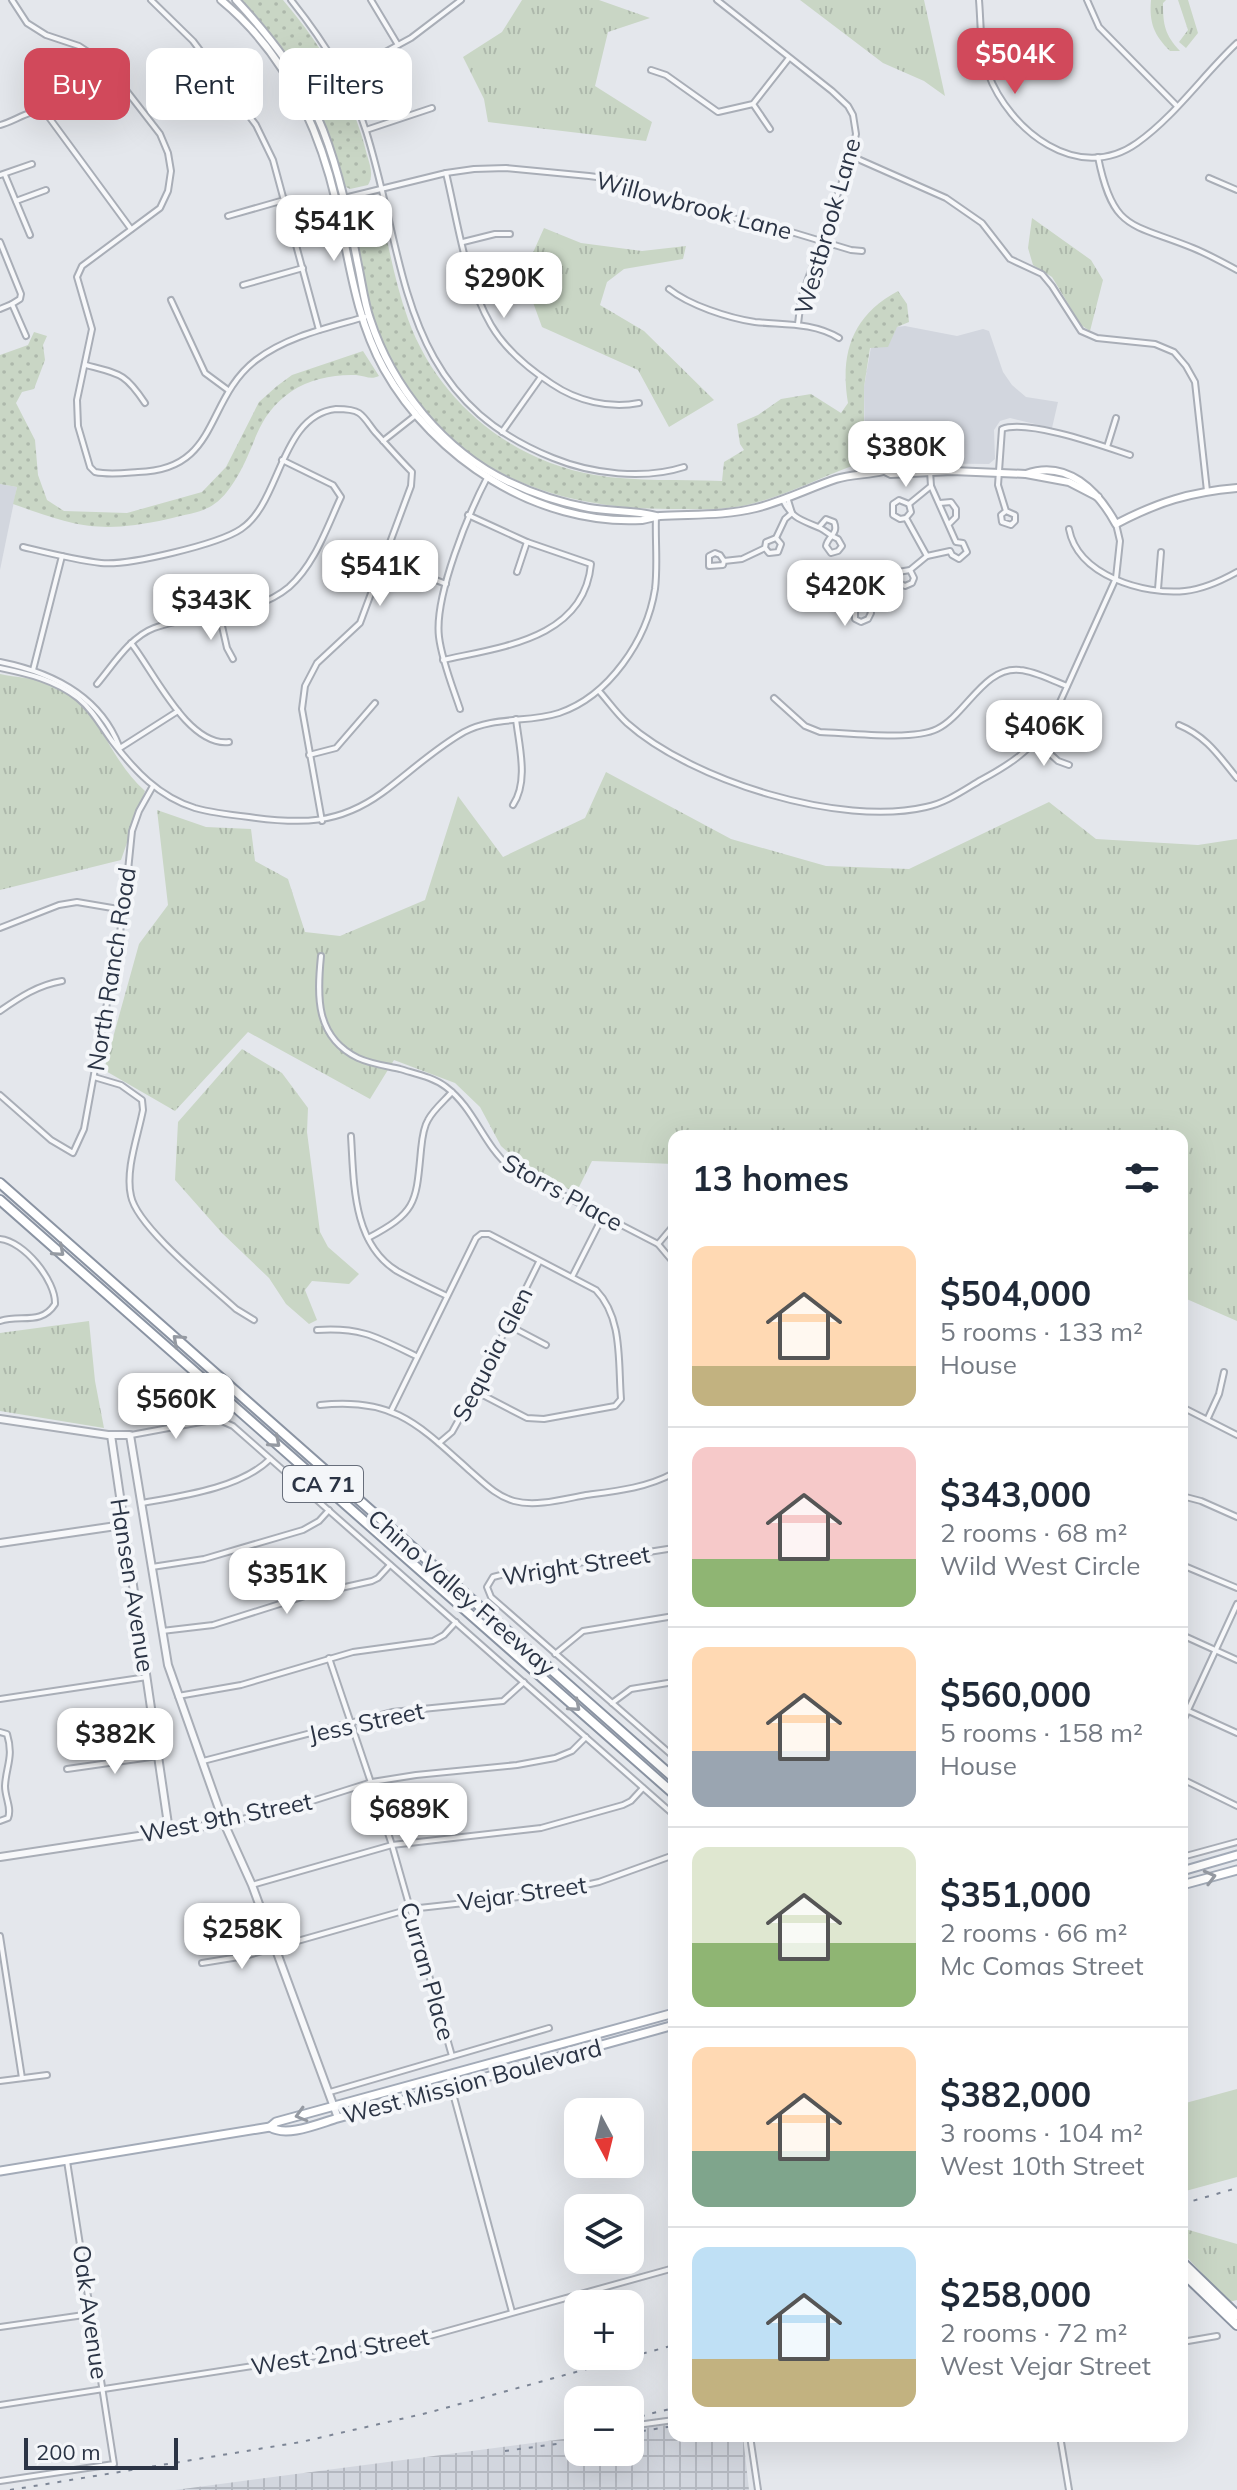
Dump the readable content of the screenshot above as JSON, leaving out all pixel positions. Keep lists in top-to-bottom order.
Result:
{
  "streets": {
    "highway": ["CA 71", "Chino Valley Freeway"],
    "main road": ["West Mission Boulevard"],
    "street": [
      "Willowbrook Lane",
      "Westbrook Lane",
      "North Ranch Road",
      "Storrs Place",
      "Sequoia Glen",
      "Wright Street",
      "Hansen Avenue",
      "Jess Street",
      "West 9th Street",
      "Vejar Street",
      "Curran Place",
      "Oak Avenue",
      "West 2nd Street"
    ]
  },
  "crossings": [
    ["Willowbrook Lane", "Westbrook Lane"],
    ["Hansen Avenue", "West 9th Street"],
    ["Jess Street", "Curran Place"],
    ["West 9th Street", "Curran Place"],
    ["Vejar Street", "Curran Place"],
    ["Curran Place", "West Mission Boulevard"],
    ["Curran Place", "West 2nd Street"],
    ["West Mission Boulevard", "Oak Avenue"],
    ["Oak Avenue", "West 2nd Street"]
  ],
  "scale_bar": "200 m",
  "north": "bottom",
  "page": {
    "price": [
      "$504K",
      "$541K",
      "$290K",
      "$380K",
      "$541K",
      "$420K",
      "$343K",
      "$406K",
      "$560K",
      "$351K",
      "$382K",
      "$689K",
      "$258K"
    ],
    "chip": ["Buy", "Rent", "Filters"],
    "heading": "13 homes",
    "list": [
      {
        "name": "$504,000",
        "note": "5 rooms · 133 m² · House"
      },
      {
        "name": "$343,000",
        "note": "2 rooms · 68 m² · Wild West Circle"
      },
      {
        "name": "$560,000",
        "note": "5 rooms · 158 m² · House"
      },
      {
        "name": "$351,000",
        "note": "2 rooms · 66 m² · Mc Comas Street"
      },
      {
        "name": "$382,000",
        "note": "3 rooms · 104 m² · West 10th Street"
      },
      {
        "name": "$258,000",
        "note": "2 rooms · 72 m² · West Vejar Street"
      }
    ],
    "map_buttons": ["+", "−"],
    "scale": "200 m"
  }
}
